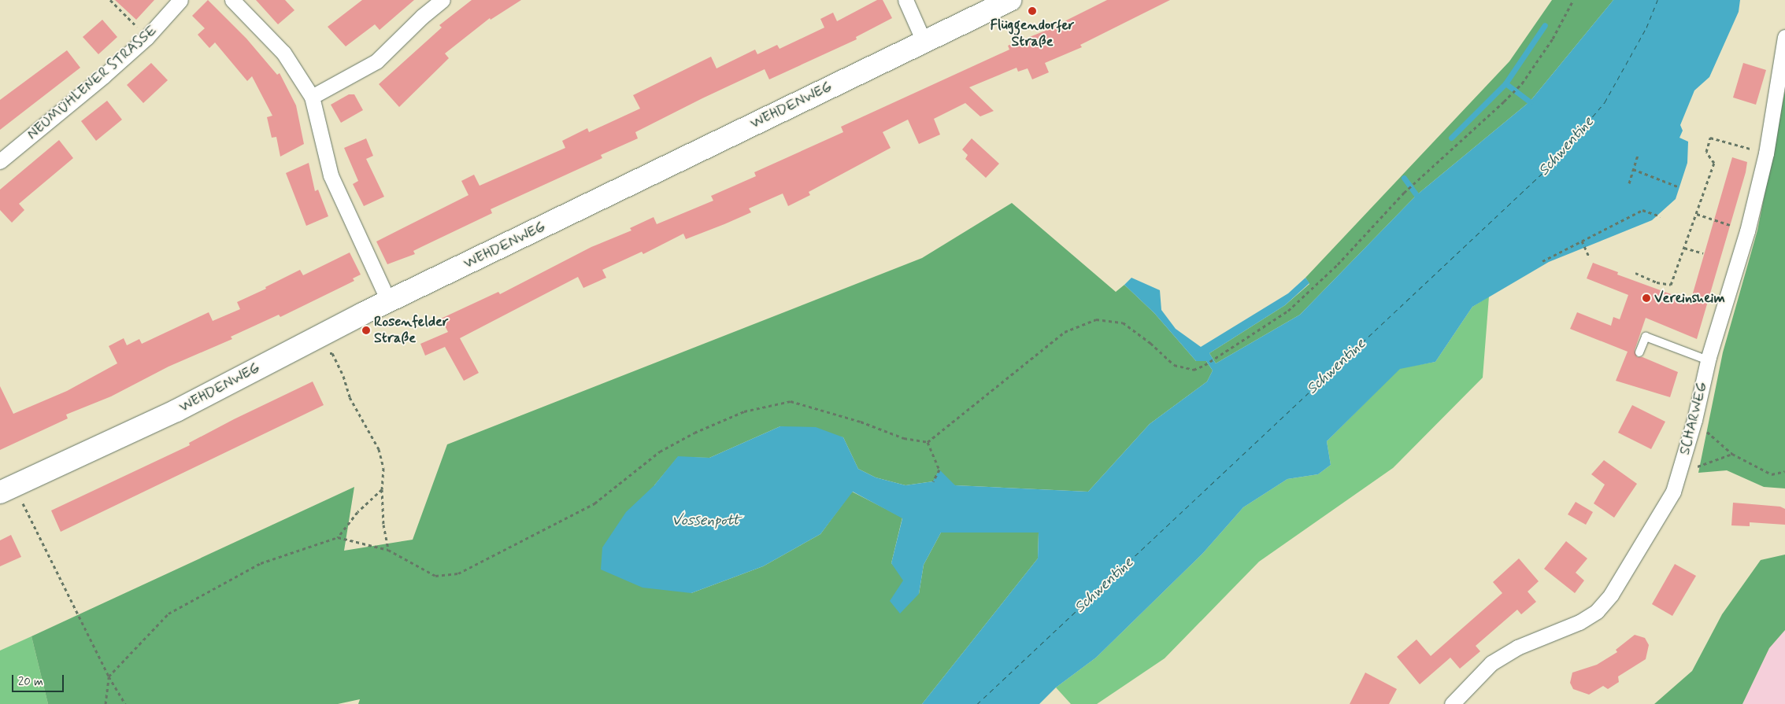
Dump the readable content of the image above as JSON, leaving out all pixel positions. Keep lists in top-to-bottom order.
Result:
{
  "streets": {
    "main road": ["WEHDENWEG"],
    "street": ["NEUMÜHLENER STRASSE", "SCHARWEG"]
  },
  "water": ["Schwentine", "Vossenpott"],
  "places": ["Flüggendorfer Straße", "Vereinsheim", "Rosenfelder Straße"],
  "scale_bar": "20 m"
}
